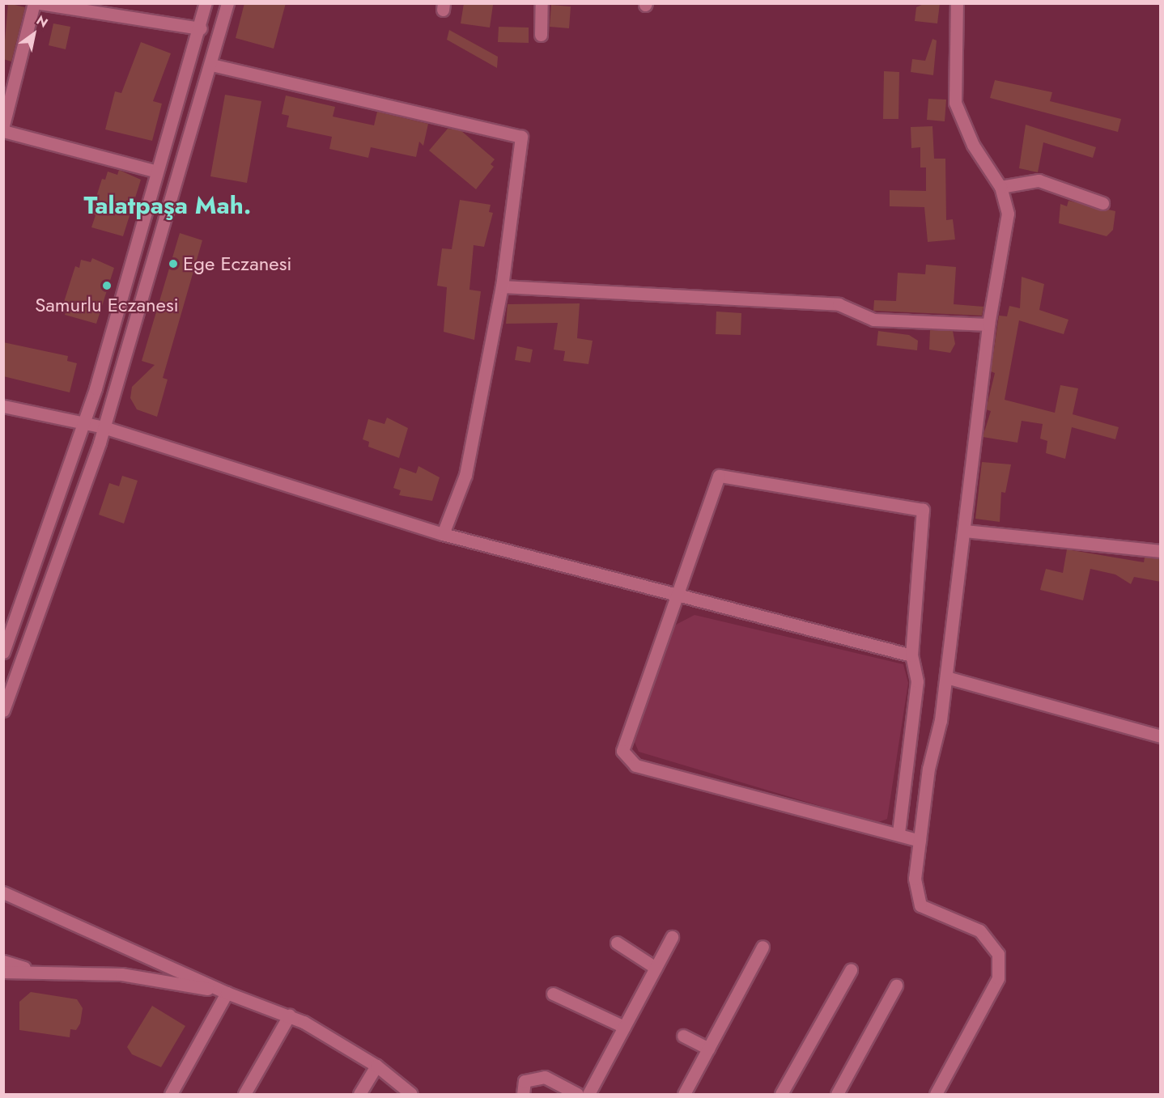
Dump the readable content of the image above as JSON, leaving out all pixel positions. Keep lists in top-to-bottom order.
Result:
{
  "districts": ["Talatpaşa Mah."],
  "places": ["Ege Eczanesi", "Samurlu Eczanesi"],
  "north": "top right"
}
